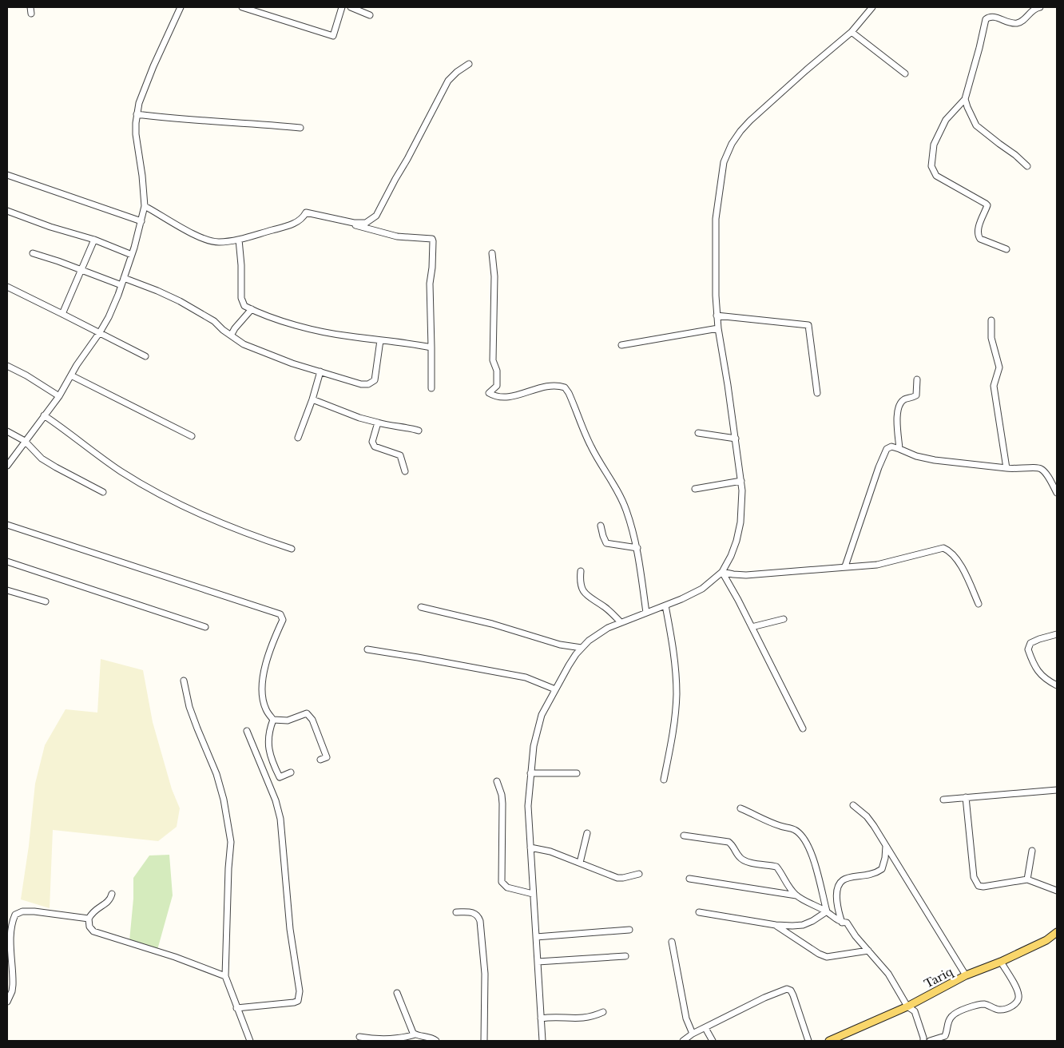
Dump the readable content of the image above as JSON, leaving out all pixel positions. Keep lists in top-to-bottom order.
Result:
{
  "streets": {
    "main road": ["Tariq"]
  }
}
